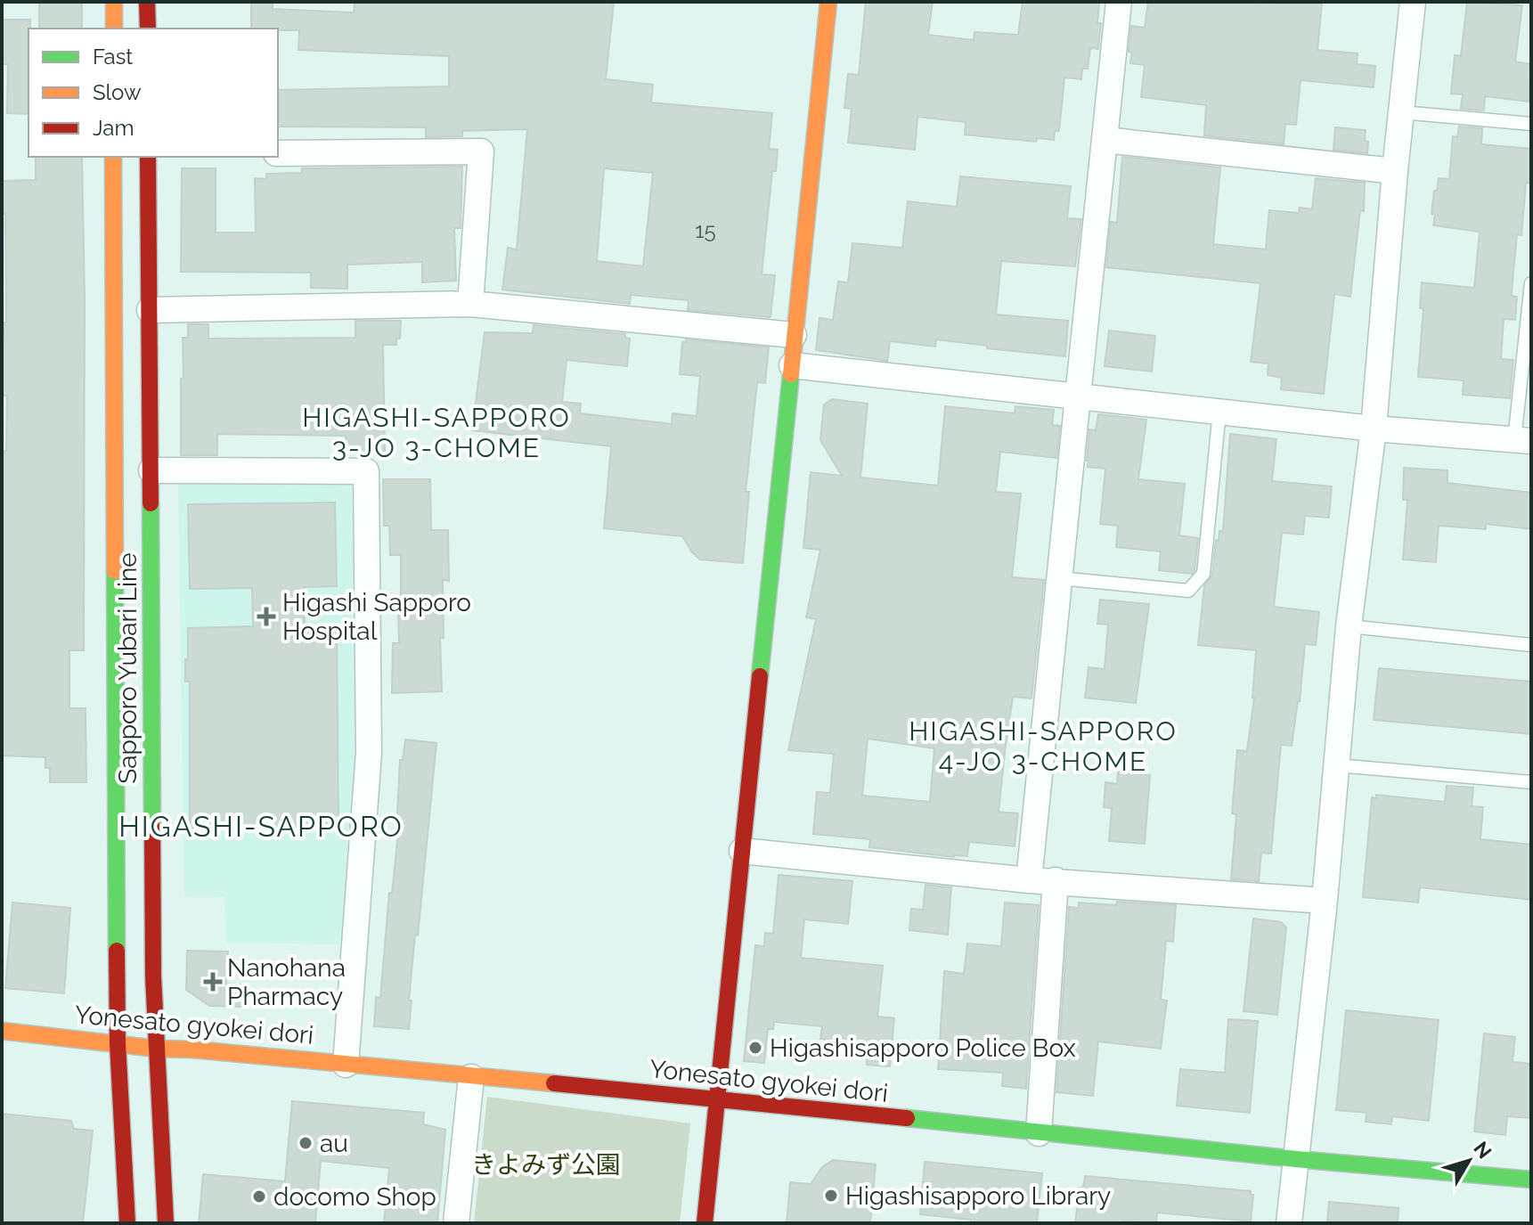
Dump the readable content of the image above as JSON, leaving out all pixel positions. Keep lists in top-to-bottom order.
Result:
{
  "streets": {
    "street": ["Sapporo Yubari Line", "Yonesato gyokei dori"]
  },
  "crossings": [
    ["Sapporo Yubari Line", "Yonesato gyokei dori"]
  ],
  "districts": ["HIGASHI-SAPPORO 3-JO 3-CHOME", "HIGASHI-SAPPORO 4-JO 3-CHOME", "HIGASHI-SAPPORO"],
  "parks": ["きよみず公園"],
  "places": {
    "health": ["Higashi Sapporo Hospital", "Nanohana Pharmacy"],
    "other": [
      "Higashisapporo Police Box",
      "au",
      "Higashisapporo Library",
      "docomo Shop"
    ]
  },
  "house_numbers": ["15"],
  "legend": ["Fast", "Slow", "Jam"],
  "north": "top right"
}
